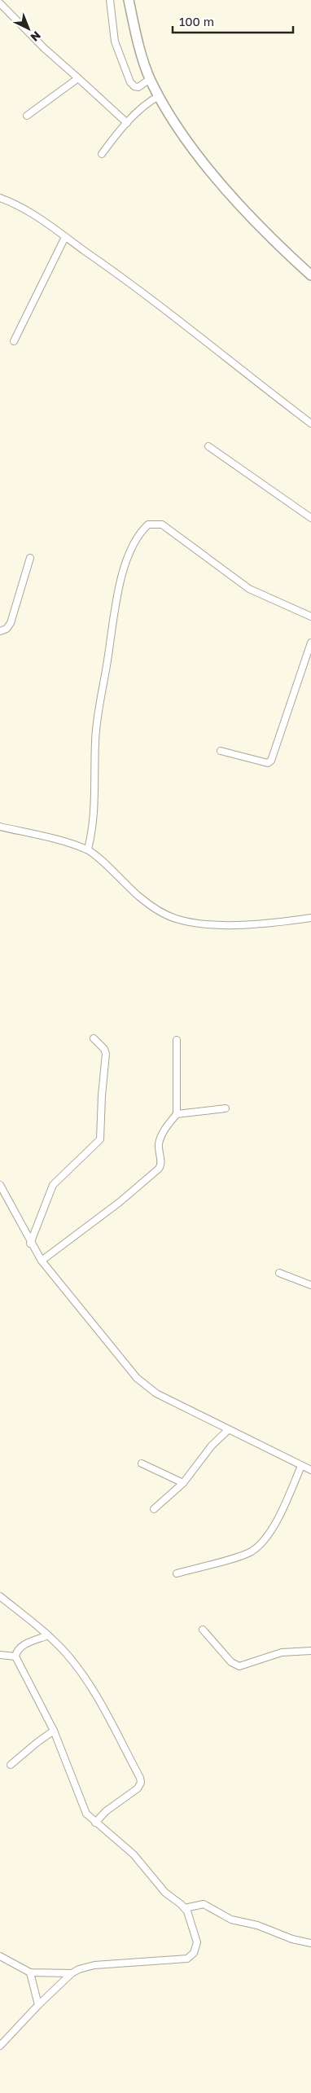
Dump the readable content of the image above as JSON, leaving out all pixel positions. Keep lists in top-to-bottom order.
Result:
{
  "scale_bar": "100 m",
  "north": "bottom right"
}
